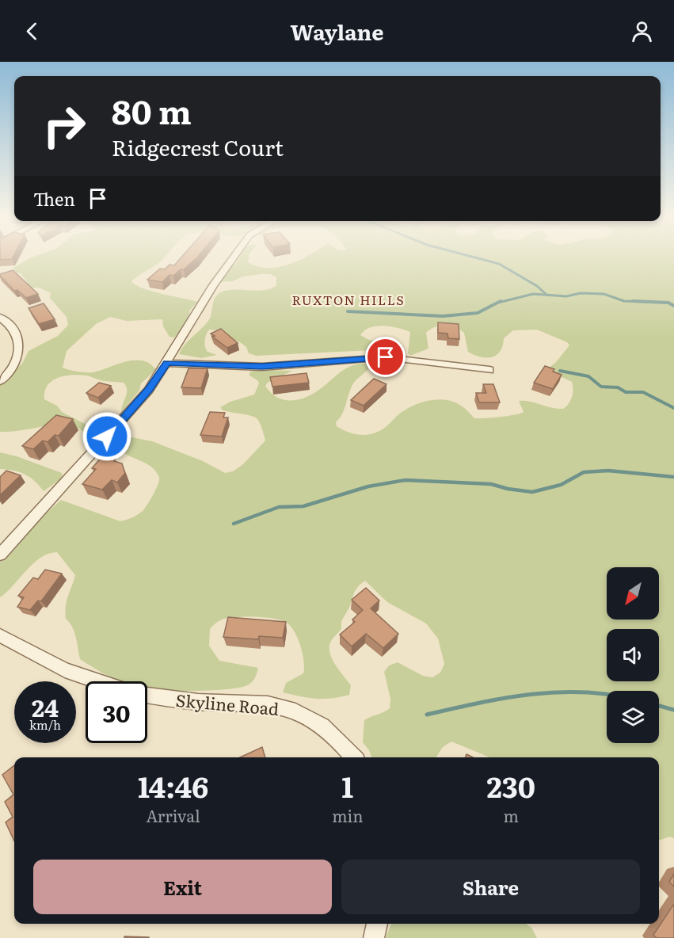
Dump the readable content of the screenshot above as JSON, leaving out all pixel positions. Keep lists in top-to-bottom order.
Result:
{
  "streets": {
    "street": ["Skyline Road"]
  },
  "districts": ["RUXTON HILLS"],
  "north": "bottom left",
  "page": {
    "header": "Waylane",
    "turn": ["80 m", "Ridgecrest Court"],
    "then": "Then",
    "speed": "24 km/h",
    "limit": "30",
    "eta": [
      "14:46",
      "Arrival",
      "1",
      "min",
      "230",
      "m"
    ],
    "buttons": ["Exit", "Share"]
  }
}
